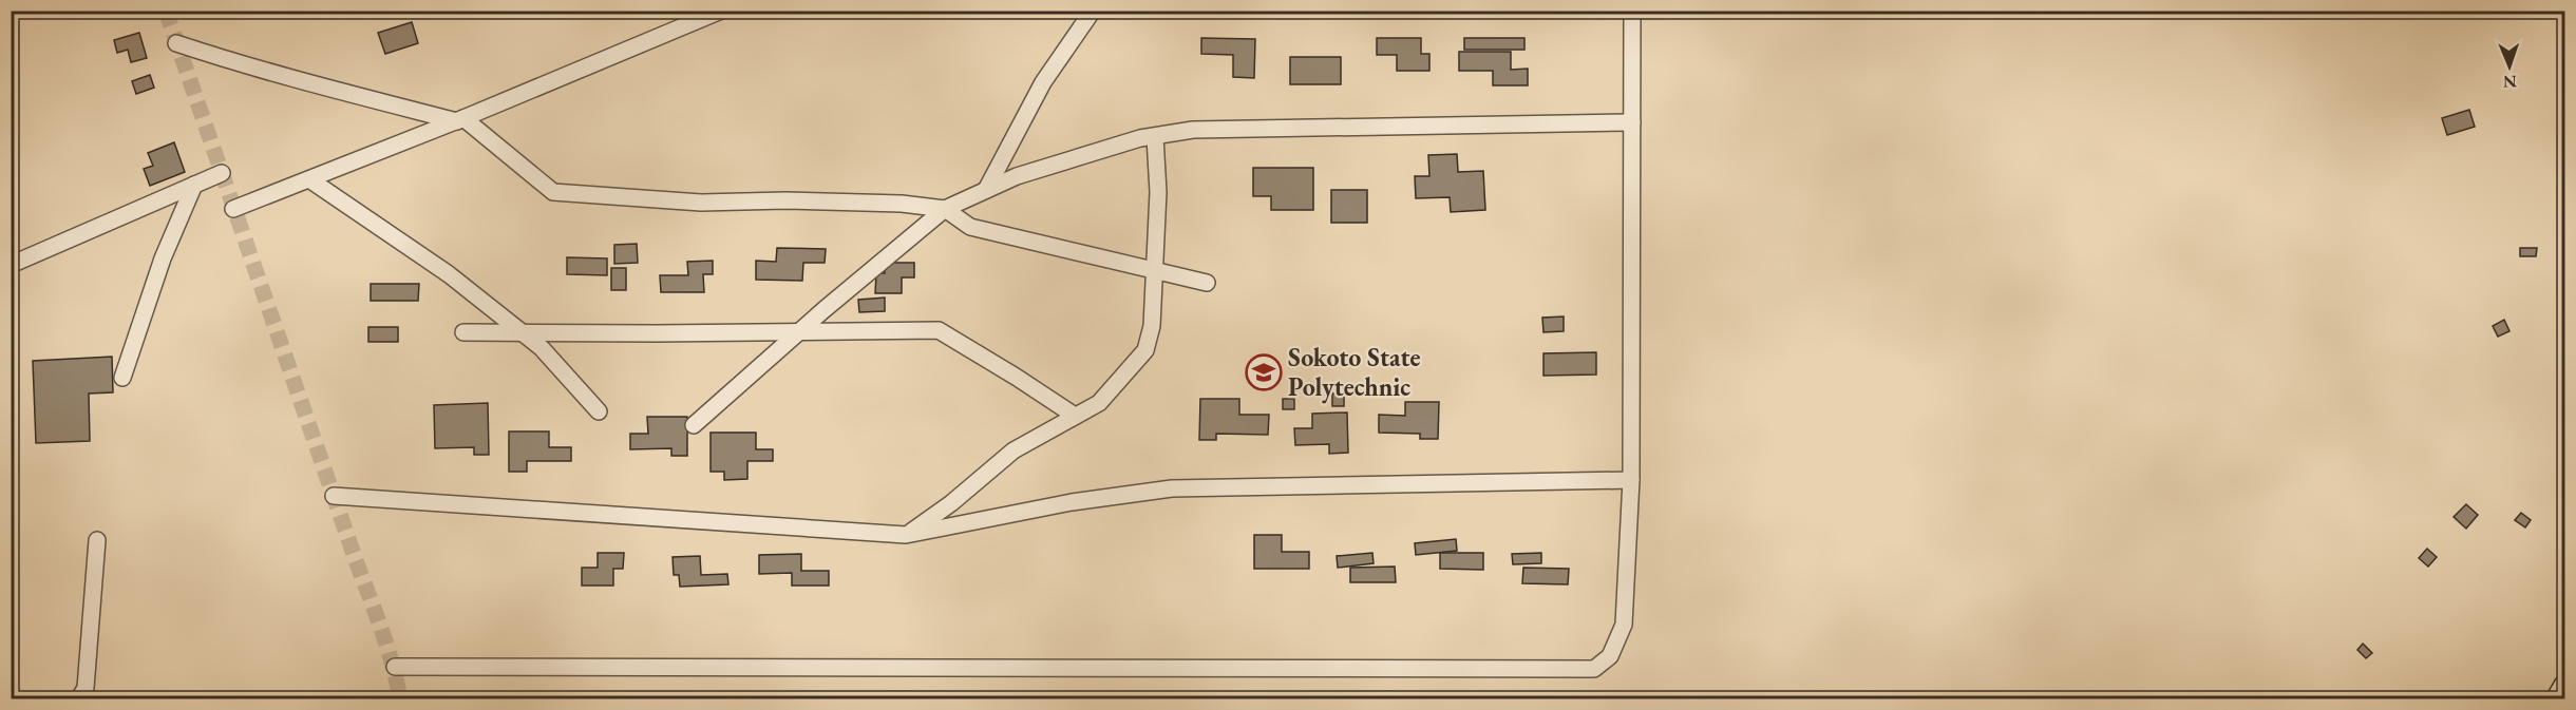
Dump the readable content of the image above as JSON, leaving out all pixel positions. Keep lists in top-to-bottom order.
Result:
{
  "places": {
    "school or university": ["Sokoto State Polytechnic"]
  },
  "north": "bottom"
}
